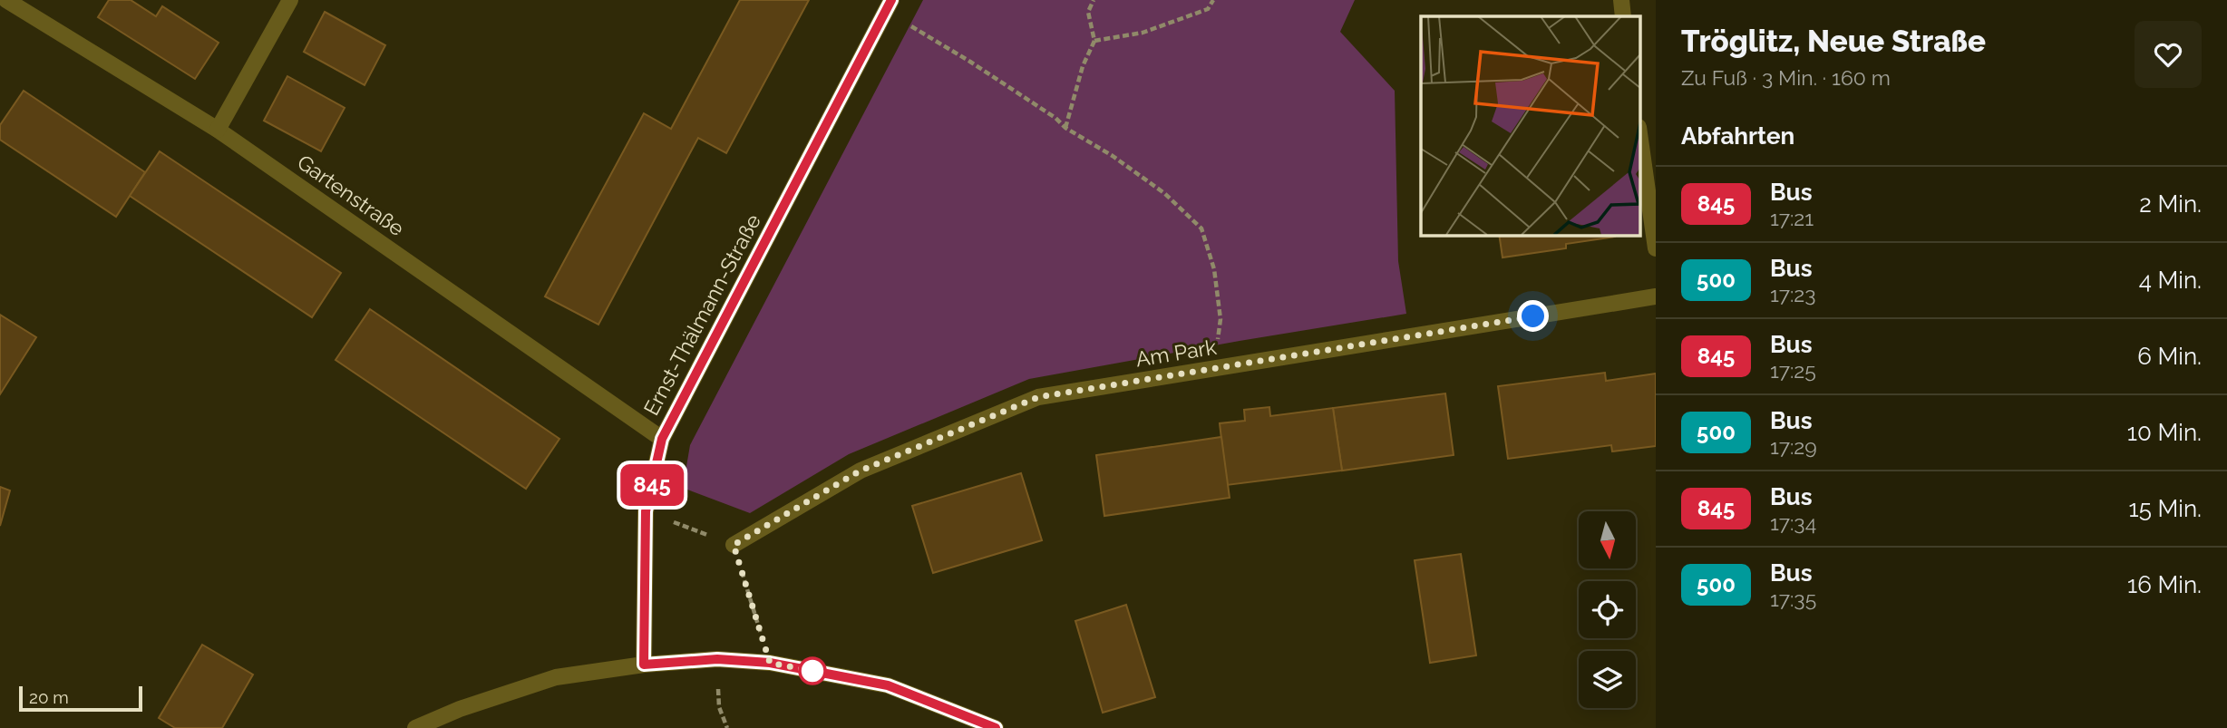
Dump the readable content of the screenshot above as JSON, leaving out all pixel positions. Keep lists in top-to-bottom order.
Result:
{
  "streets": {
    "street": ["Gartenstraße", "Ernst-Thälmann-Straße", "Am Park"]
  },
  "crossings": [
    ["Gartenstraße", "Ernst-Thälmann-Straße"]
  ],
  "lines": ["bus line 845"],
  "scale_bar": "20 m",
  "north": "bottom",
  "page": {
    "on_map": "845",
    "heading": [
      ["Tröglitz, Neue Straße", "Zu Fuß · 3 Min. · 160 m"],
      "Abfahrten"
    ],
    "list": [
      {
        "mark": "845",
        "name": "Bus",
        "note": "17:21",
        "value": "2 Min."
      },
      {
        "mark": "500",
        "name": "Bus",
        "note": "17:23",
        "value": "4 Min."
      },
      {
        "mark": "845",
        "name": "Bus",
        "note": "17:25",
        "value": "6 Min."
      },
      {
        "mark": "500",
        "name": "Bus",
        "note": "17:29",
        "value": "10 Min."
      },
      {
        "mark": "845",
        "name": "Bus",
        "note": "17:34",
        "value": "15 Min."
      },
      {
        "mark": "500",
        "name": "Bus",
        "note": "17:35",
        "value": "16 Min."
      }
    ],
    "scale": "20 m"
  }
}
